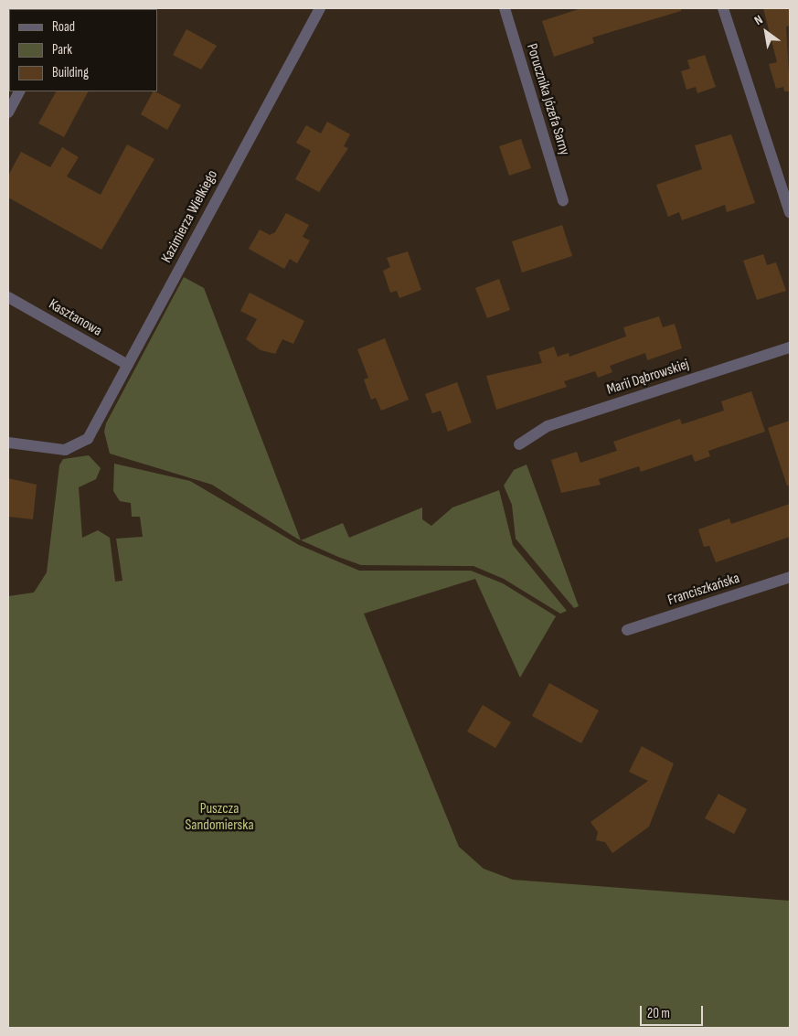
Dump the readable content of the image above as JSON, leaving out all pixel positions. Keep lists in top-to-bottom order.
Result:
{
  "streets": {
    "street": [
      "Porucznika Józefa Sarny",
      "Kazimierza Wielkiego",
      "Kasztanowa",
      "Marii Dąbrowskiej",
      "Franciszkańska"
    ]
  },
  "crossings": [
    ["Kazimierza Wielkiego", "Kasztanowa"]
  ],
  "parks": ["Puszcza Sandomierska"],
  "legend": ["Road", "Park", "Building"],
  "scale_bar": "20 m",
  "north": "top left"
}
